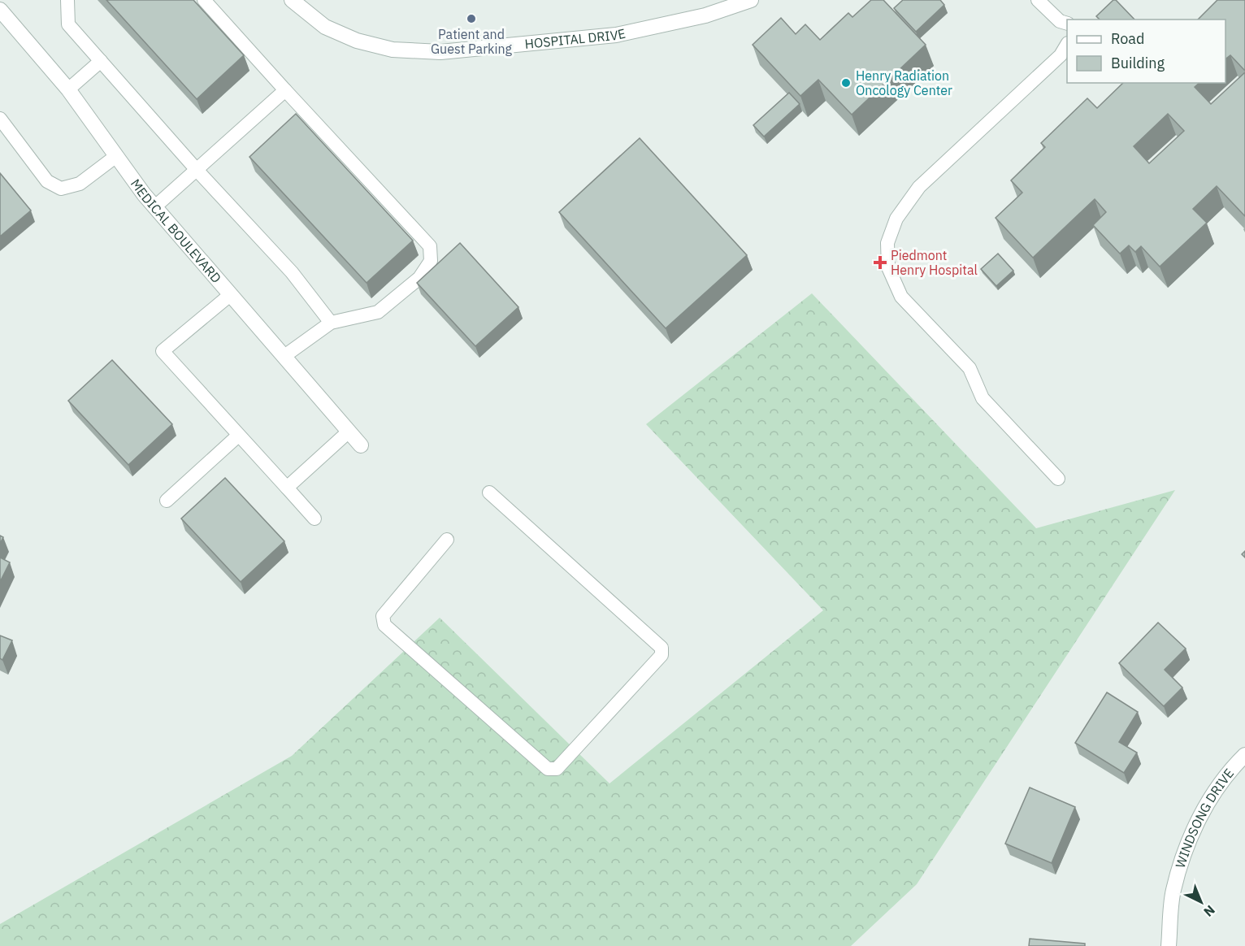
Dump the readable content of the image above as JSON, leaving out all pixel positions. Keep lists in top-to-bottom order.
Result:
{
  "streets": {
    "street": ["HOSPITAL DRIVE", "MEDICAL BOULEVARD", "WINDSONG DRIVE"]
  },
  "places": {
    "other": ["Patient and Guest Parking", "Henry Radiation Oncology Center"],
    "health": ["Piedmont Henry Hospital"]
  },
  "legend": ["Road", "Building"],
  "north": "bottom right"
}
